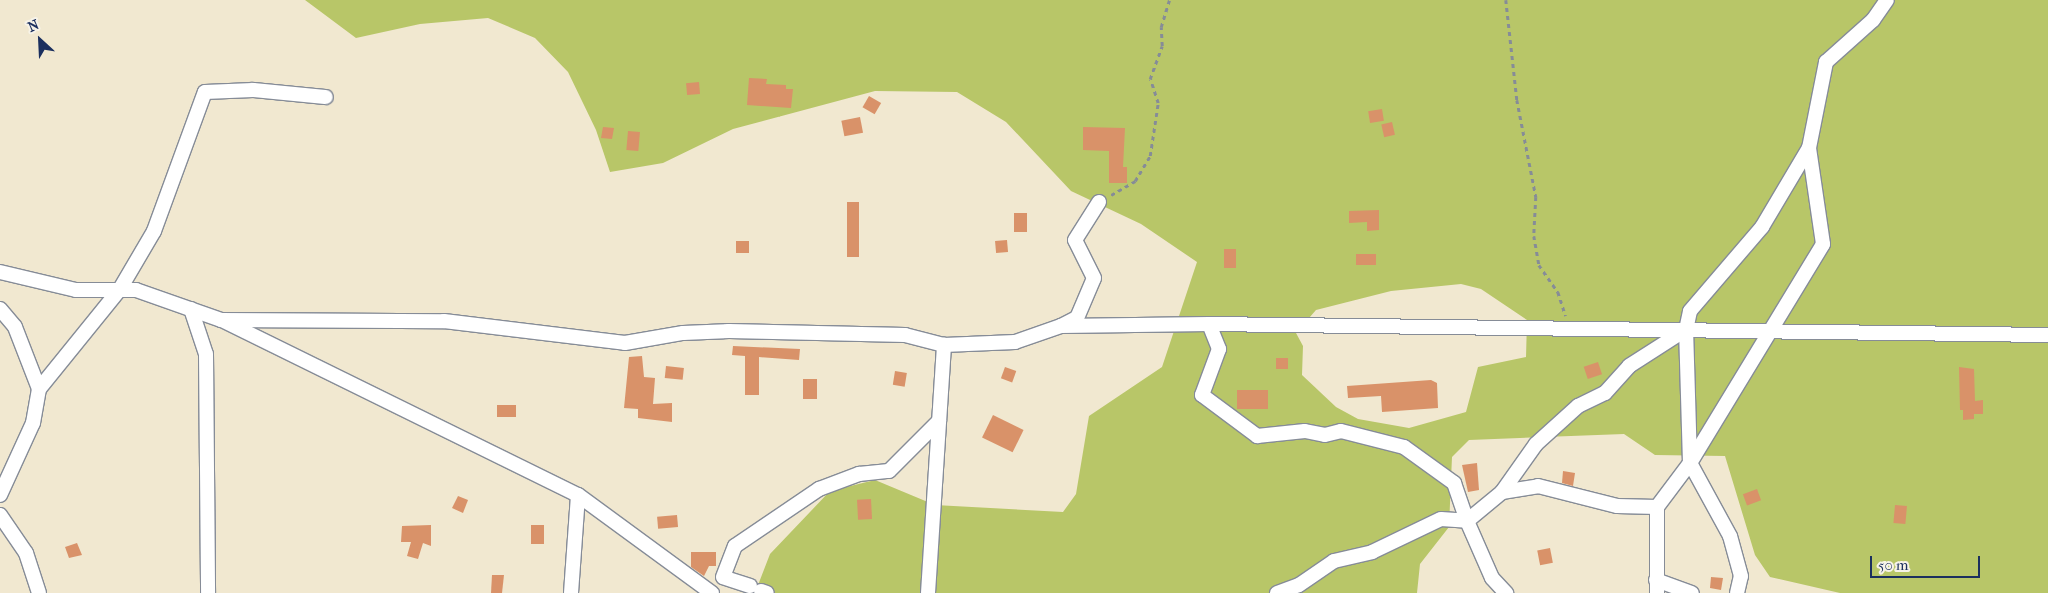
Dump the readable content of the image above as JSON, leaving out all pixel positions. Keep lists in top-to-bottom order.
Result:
{
  "scale_bar": "50 m",
  "north": "top left"
}
